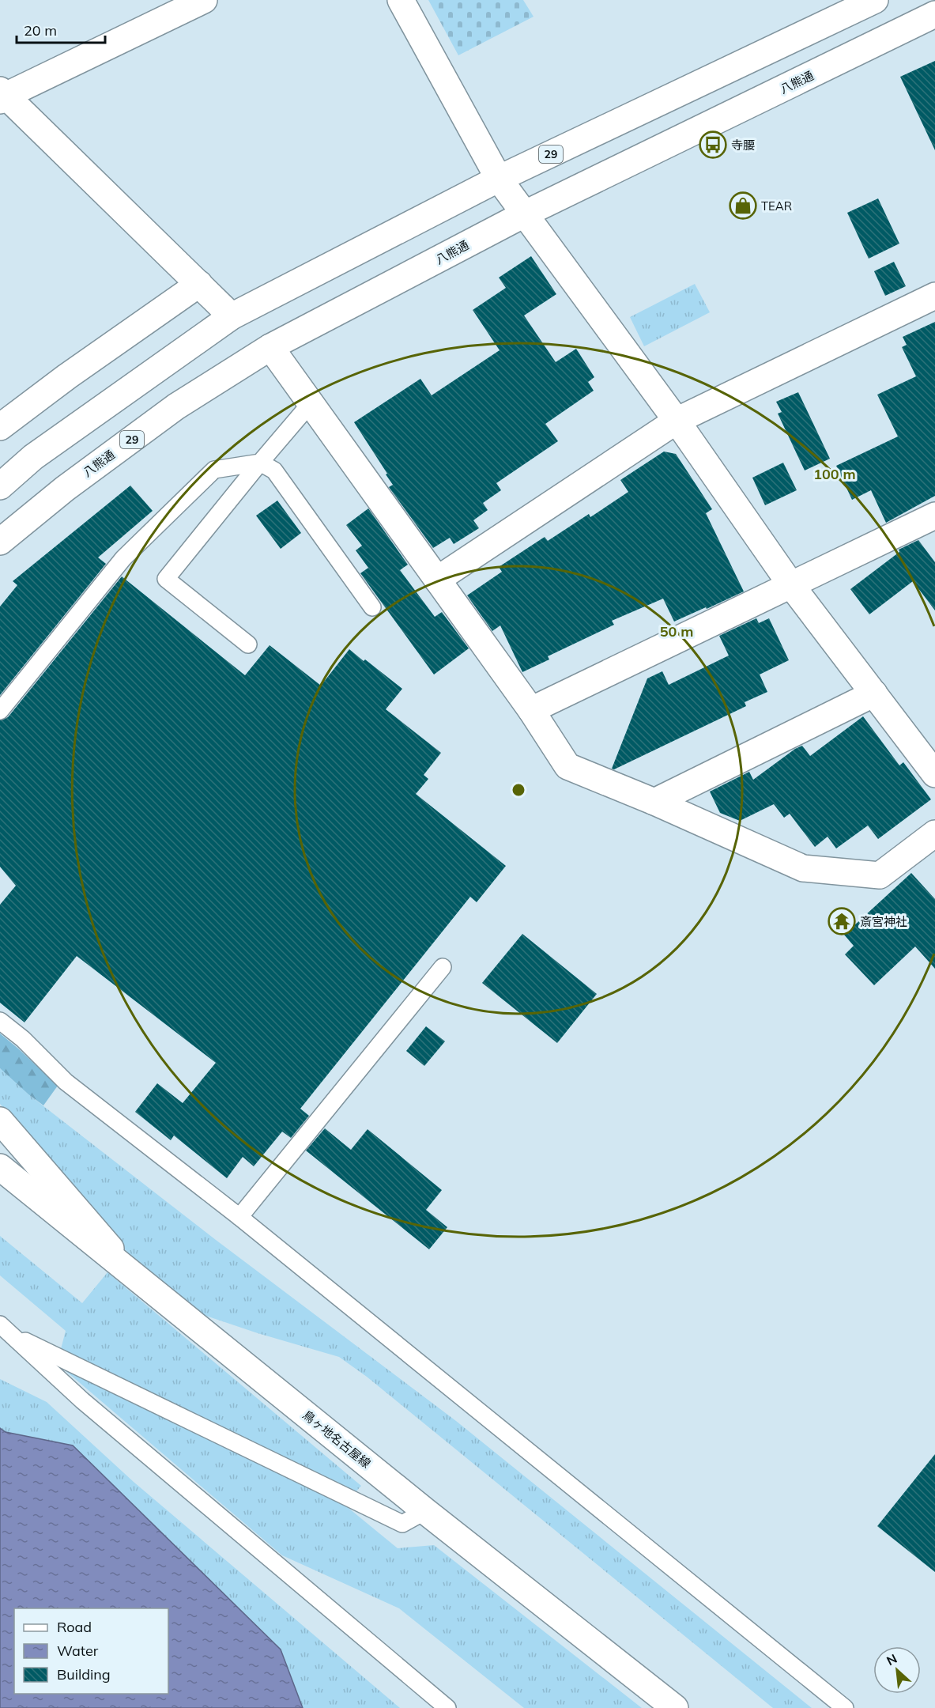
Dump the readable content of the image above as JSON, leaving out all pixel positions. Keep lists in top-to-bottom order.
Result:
{
  "streets": {
    "street": ["八熊通", "29", "鳥ヶ地名古屋線"]
  },
  "places": {
    "bus stop": ["寺腰"],
    "shop": ["TEAR"],
    "temple": ["斎宮神社"]
  },
  "legend": ["Road", "Water", "Building"],
  "scale_bar": "20 m",
  "north": "top left",
  "rings": ["100 m", "50 m"]
}
